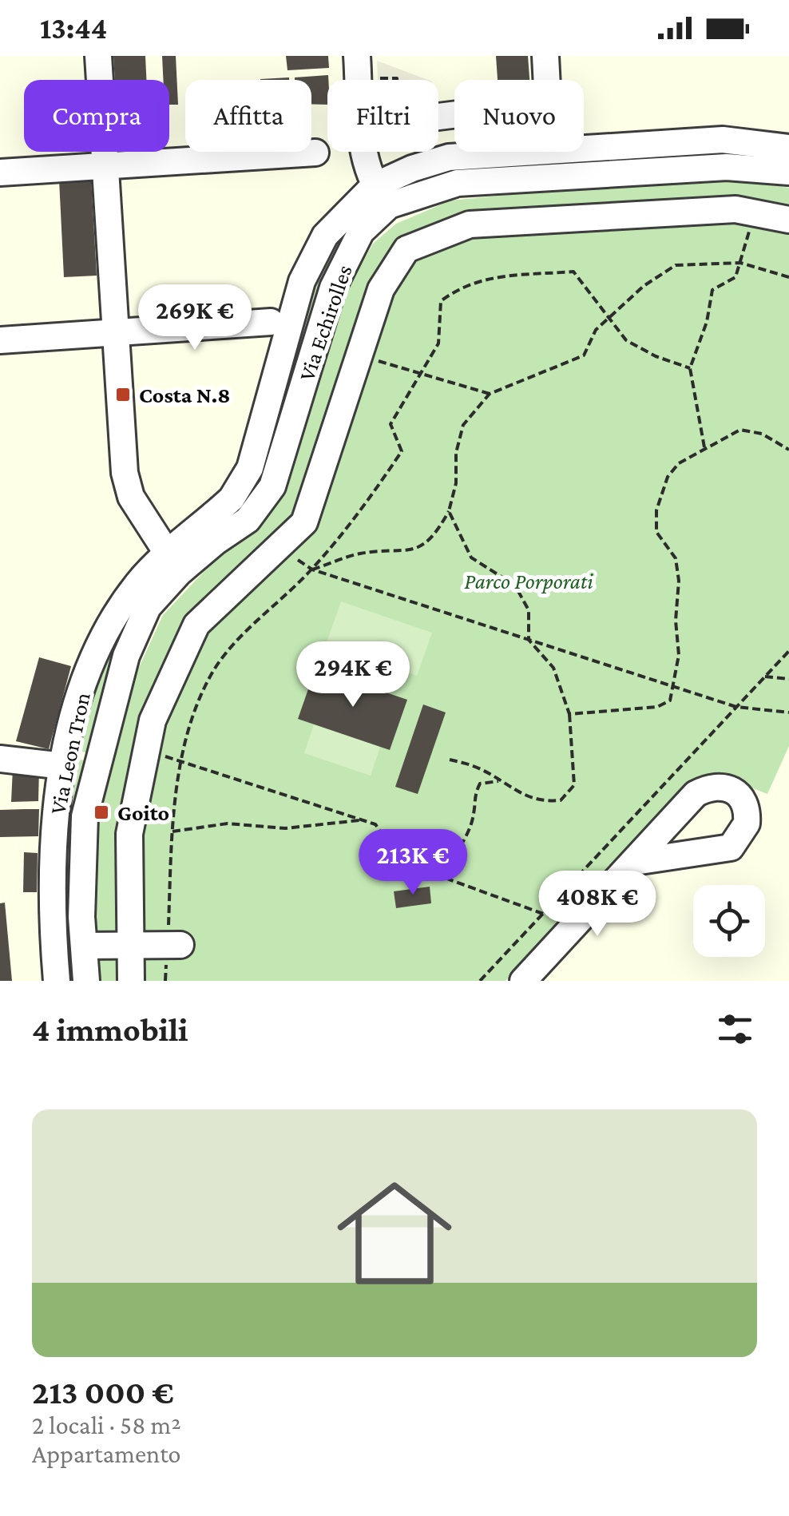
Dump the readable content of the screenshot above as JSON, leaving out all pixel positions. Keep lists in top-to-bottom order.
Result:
{
  "streets": {
    "street": ["Via Echirolles", "Via Leon Tron"]
  },
  "crossings": [
    ["Via Echirolles", "Via Leon Tron"]
  ],
  "parks": ["Parco Porporati"],
  "places": {
    "transit": ["Costa N.8", "Goito"]
  },
  "page": {
    "status": "13:44",
    "chip": [
      "Compra",
      "Affitta",
      "Filtri",
      "Nuovo"
    ],
    "price": [
      "269K €",
      "294K €",
      "213K €",
      "408K €"
    ],
    "heading": "4 immobili",
    "list": [
      {
        "name": "213 000 €",
        "note": "2 locali · 58 m² · Appartamento"
      }
    ]
  }
}
